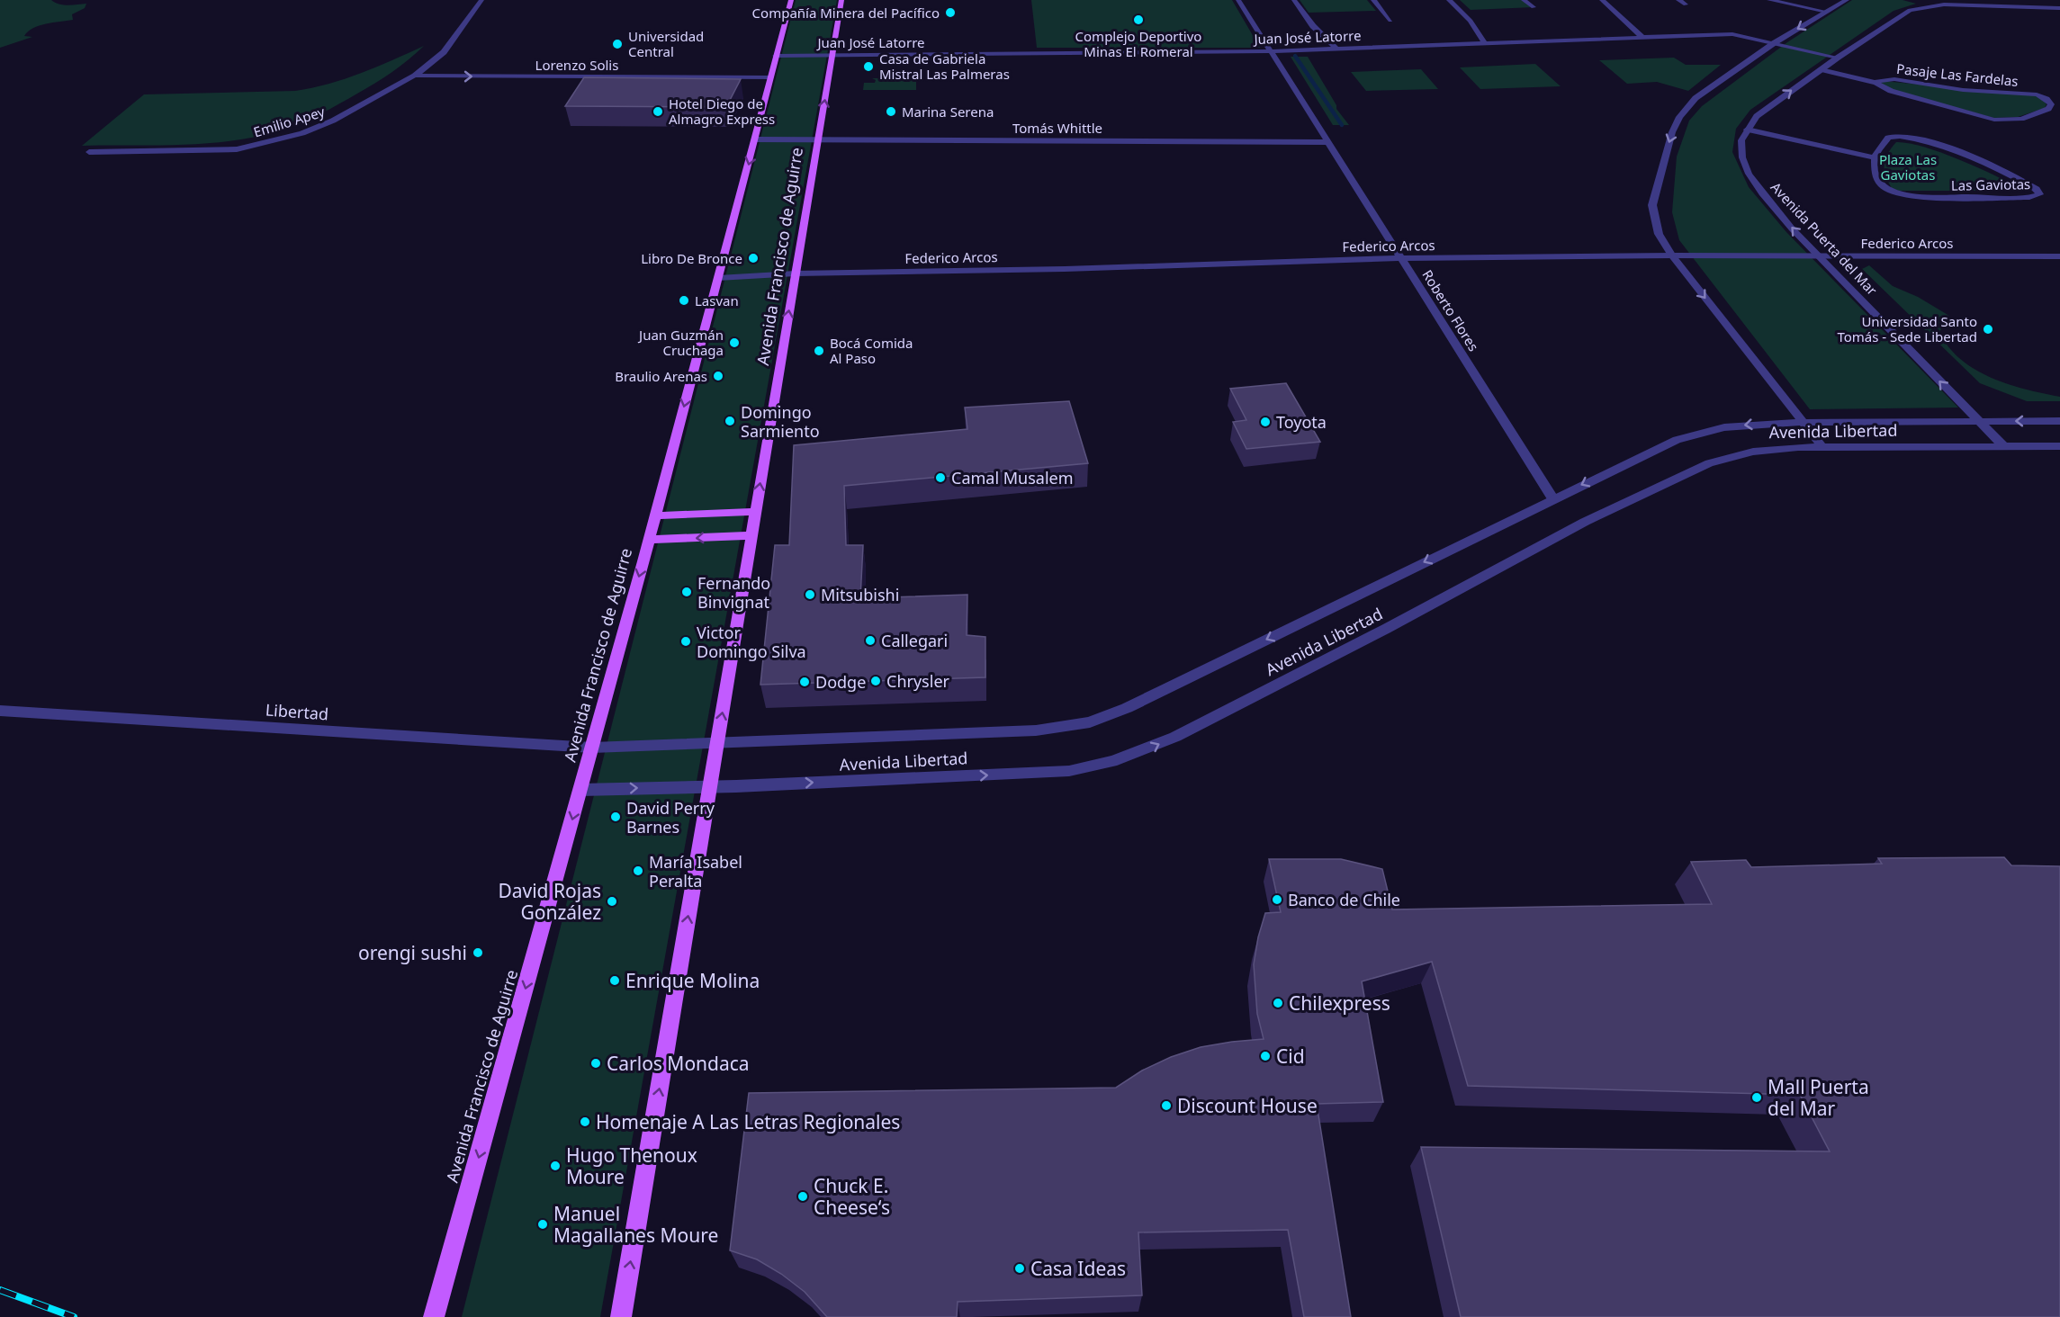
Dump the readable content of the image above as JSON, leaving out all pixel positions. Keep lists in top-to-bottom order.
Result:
{
  "streets": {
    "main road": ["Avenida Francisco de Aguirre"],
    "street": [
      "Juan José Latorre",
      "Lorenzo Solis",
      "Pasaje Las Fardelas",
      "Emilio Apey",
      "Tomás Whittle",
      "Las Gaviotas",
      "Avenida Puerta del Mar",
      "Federico Arcos",
      "Roberto Flores",
      "Avenida Libertad",
      "Libertad"
    ]
  },
  "crossings": [
    ["Juan José Latorre", "Avenida Francisco de Aguirre"],
    ["Juan José Latorre", "Roberto Flores"],
    ["Lorenzo Solis", "Emilio Apey"],
    ["Lorenzo Solis", "Avenida Francisco de Aguirre"],
    ["Tomás Whittle", "Avenida Francisco de Aguirre"],
    ["Tomás Whittle", "Roberto Flores"],
    ["Avenida Puerta del Mar", "Federico Arcos"],
    ["Avenida Puerta del Mar", "Avenida Libertad"],
    ["Federico Arcos", "Avenida Francisco de Aguirre"],
    ["Federico Arcos", "Roberto Flores"],
    ["Avenida Francisco de Aguirre", "Avenida Libertad"],
    ["Avenida Francisco de Aguirre", "Libertad"],
    ["Roberto Flores", "Avenida Libertad"],
    ["Avenida Libertad", "Libertad"]
  ],
  "parks": ["Plaza Las Gaviotas"],
  "places": [
    "Compañía Minera del Pacífico",
    "Complejo Deportivo Minas El Romeral",
    "Universidad Central",
    "Casa de Gabriela Mistral Las Palmeras",
    "Hotel Diego de Almagro Express",
    "Marina Serena",
    "Libro De Bronce",
    "Lasvan",
    "Universidad Santo Tomás - Sede Libertad",
    "Juan Guzmán Cruchaga",
    "Bocá Comida Al Paso",
    "Braulio Arenas",
    "Domingo Sarmiento",
    "Toyota",
    "Camal Musalem",
    "Fernando Binvignat",
    "Mitsubishi",
    "Callegari",
    "Victor Domingo Silva",
    "Chrysler",
    "Dodge",
    "David Perry Barnes",
    "María Isabel Peralta",
    "Banco de Chile",
    "David Rojas González",
    "orengi sushi",
    "Enrique Molina",
    "Chilexpress",
    "Cid",
    "Carlos Mondaca",
    "Mall Puerta del Mar",
    "Discount House",
    "Homenaje A Las Letras Regionales",
    "Hugo Thenoux Moure",
    "Chuck E. Cheese‘s",
    "Manuel Magallanes Moure",
    "Casa Ideas"
  ]
}
